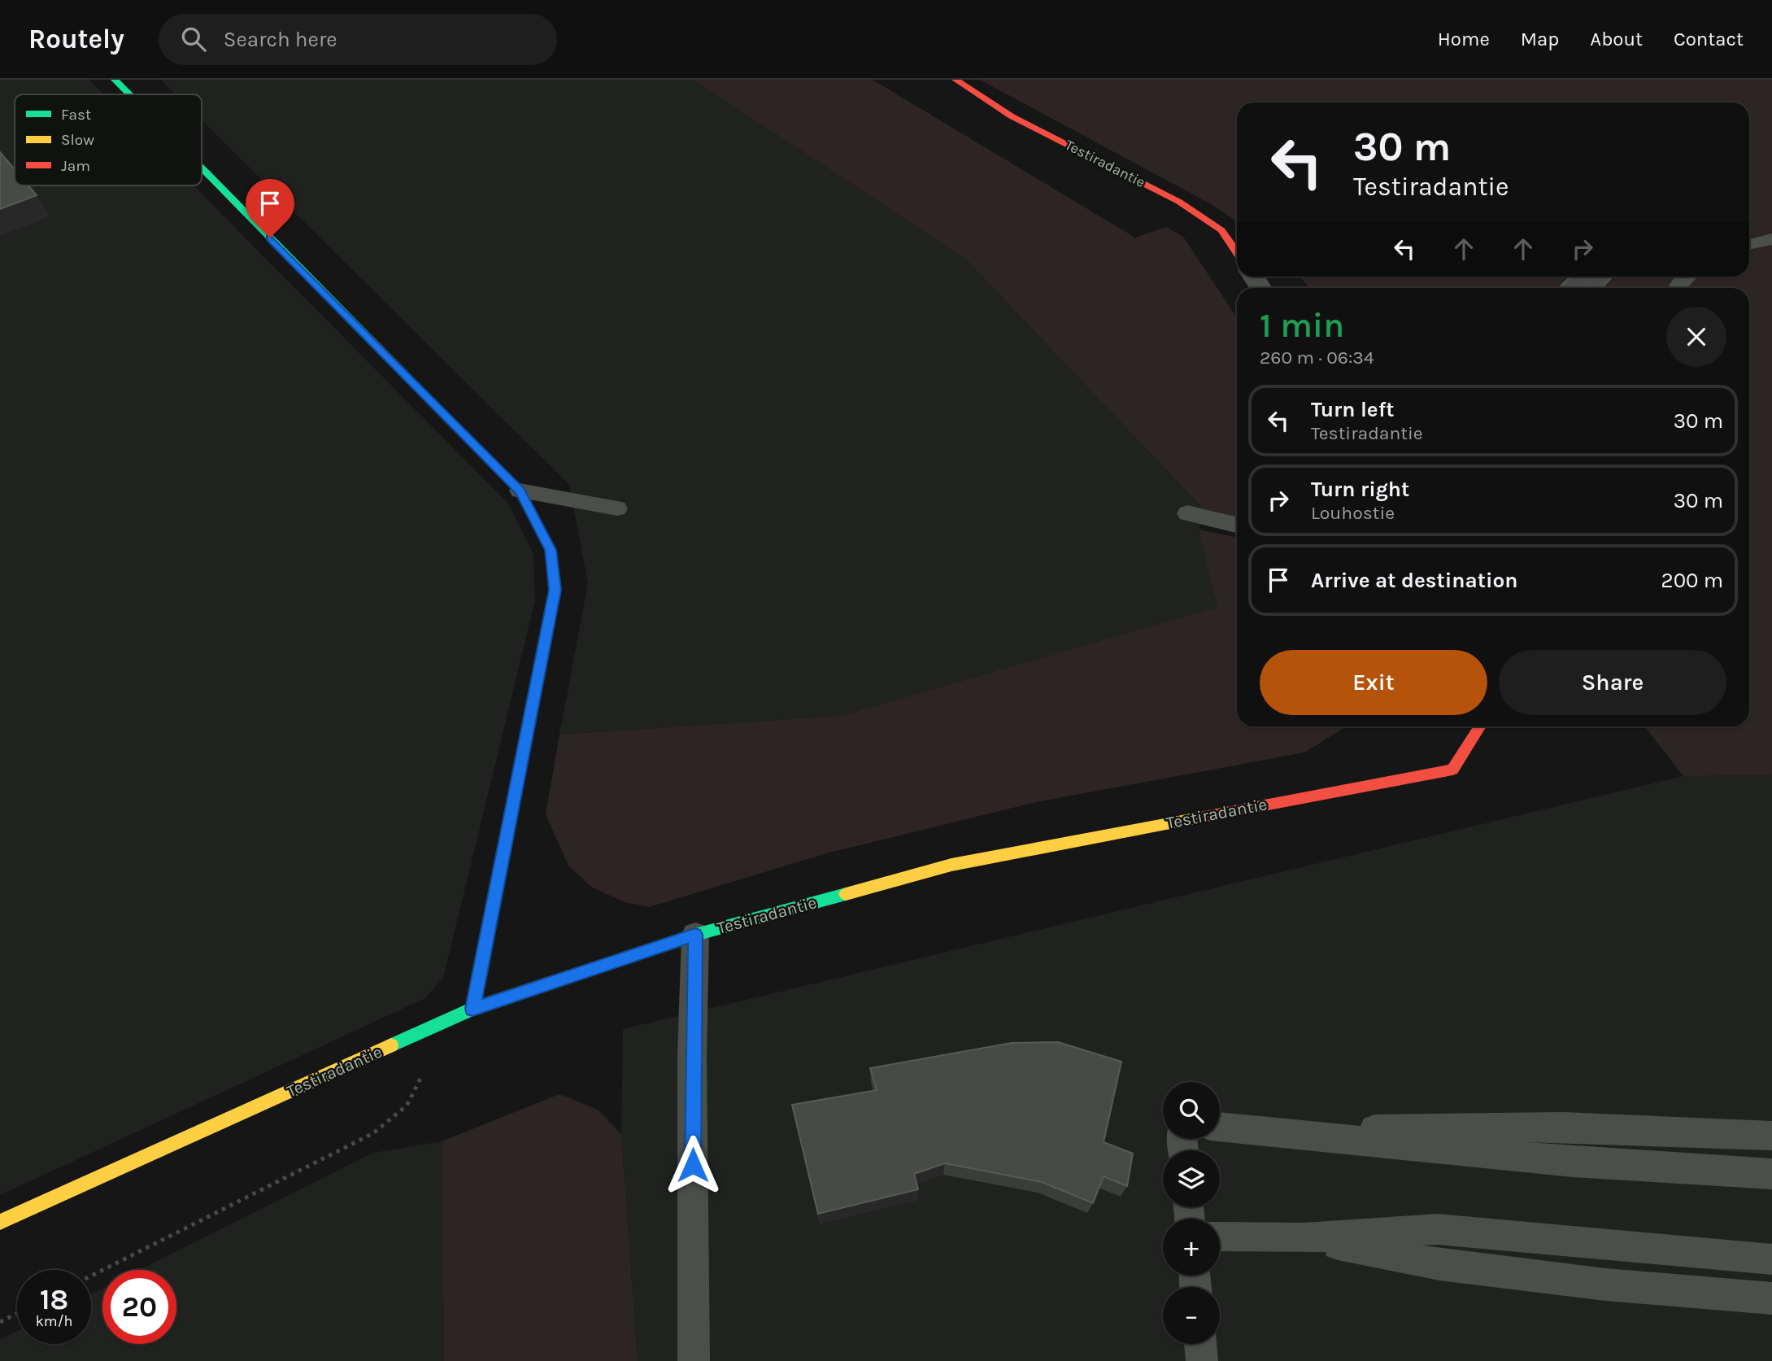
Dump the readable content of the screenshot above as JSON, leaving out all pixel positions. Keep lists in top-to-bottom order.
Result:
{
  "streets": {
    "street": ["Testiradantie"]
  },
  "legend": ["Fast", "Slow", "Jam"],
  "page": {
    "header": "Routely",
    "search": "Search here",
    "nav": [
      "Home",
      "Map",
      "About",
      "Contact"
    ],
    "turn": ["30 m", "Testiradantie"],
    "heading": ["1 min", "260 m · 06:34"],
    "list": [
      {
        "name": "Turn left",
        "note": "Testiradantie",
        "value": "30 m"
      },
      {
        "name": "Turn right",
        "note": "Louhostie",
        "value": "30 m"
      },
      {
        "name": "Arrive at destination",
        "value": "200 m"
      }
    ],
    "buttons": ["Exit", "Share"],
    "map_buttons": ["+", "−"],
    "speed": "18 km/h",
    "limit": "20"
  }
}
